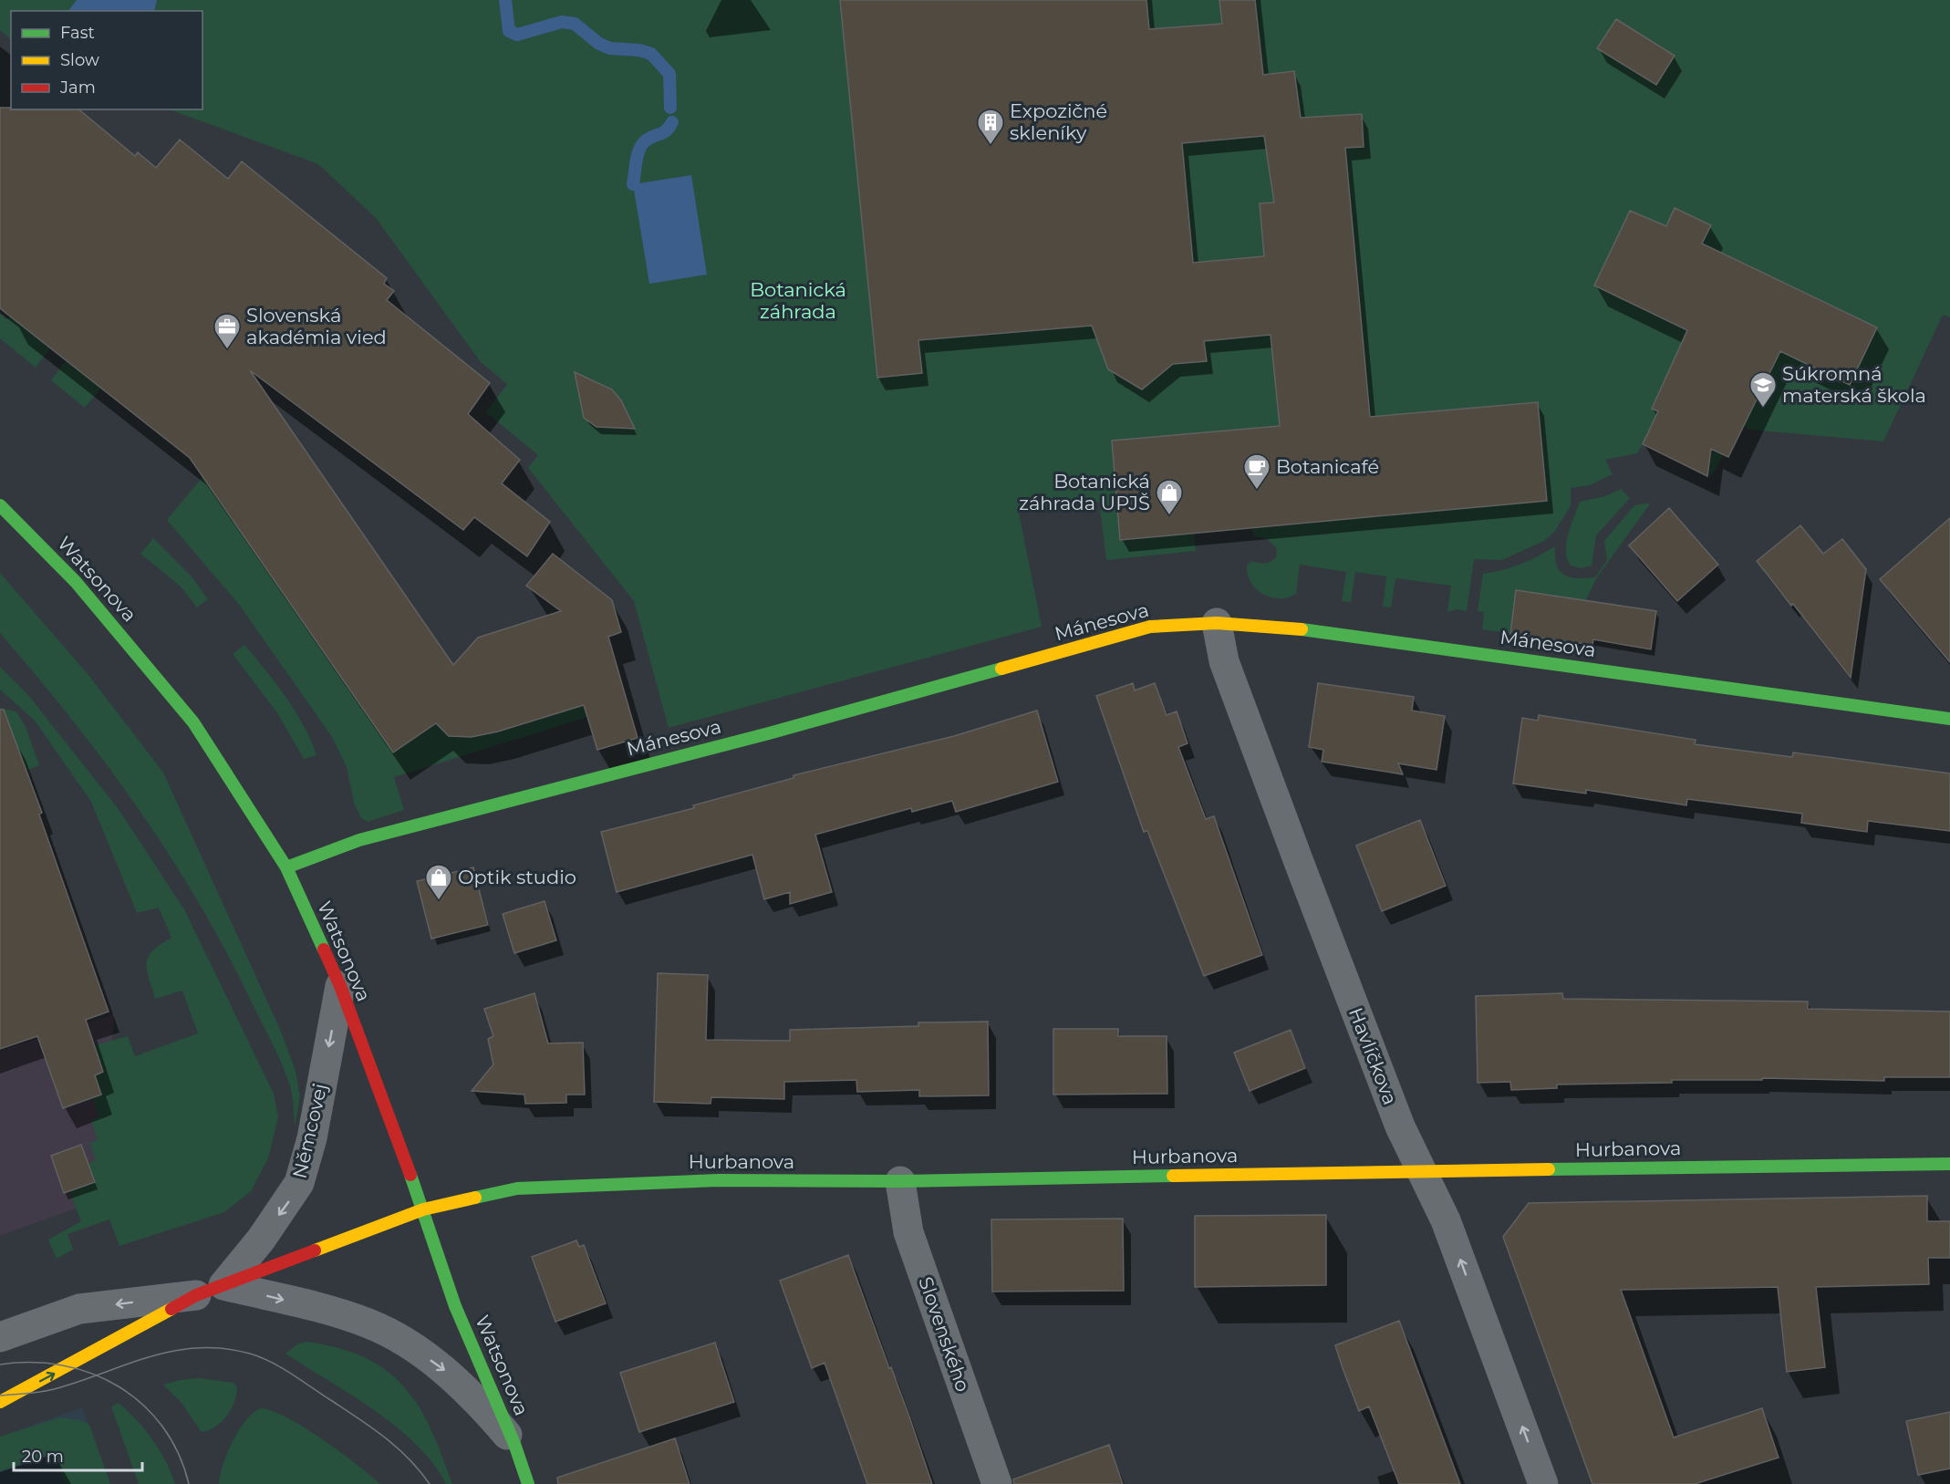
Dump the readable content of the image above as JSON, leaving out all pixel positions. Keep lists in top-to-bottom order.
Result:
{
  "streets": {
    "street": [
      "Watsonova",
      "Mánesova",
      "Havlíčkova",
      "Němcovej",
      "Hurbanova",
      "Slovenského"
    ]
  },
  "crossings": [
    ["Watsonova", "Mánesova"],
    ["Watsonova", "Němcovej"],
    ["Watsonova", "Hurbanova"],
    ["Mánesova", "Havlíčkova"],
    ["Havlíčkova", "Hurbanova"],
    ["Hurbanova", "Slovenského"]
  ],
  "one_way": ["Havlíčkova", "Němcovej"],
  "parks": ["Botanická záhrada"],
  "places": {
    "building": ["Expozičné skleníky"],
    "office": ["Slovenská akadémia vied"],
    "school or university": ["Súkromná materská škola"],
    "cafe": ["Botanicafé"],
    "shop": ["Botanická záhrada UPJŠ", "Optik studio"]
  },
  "legend": ["Fast", "Slow", "Jam"],
  "scale_bar": "20 m"
}
